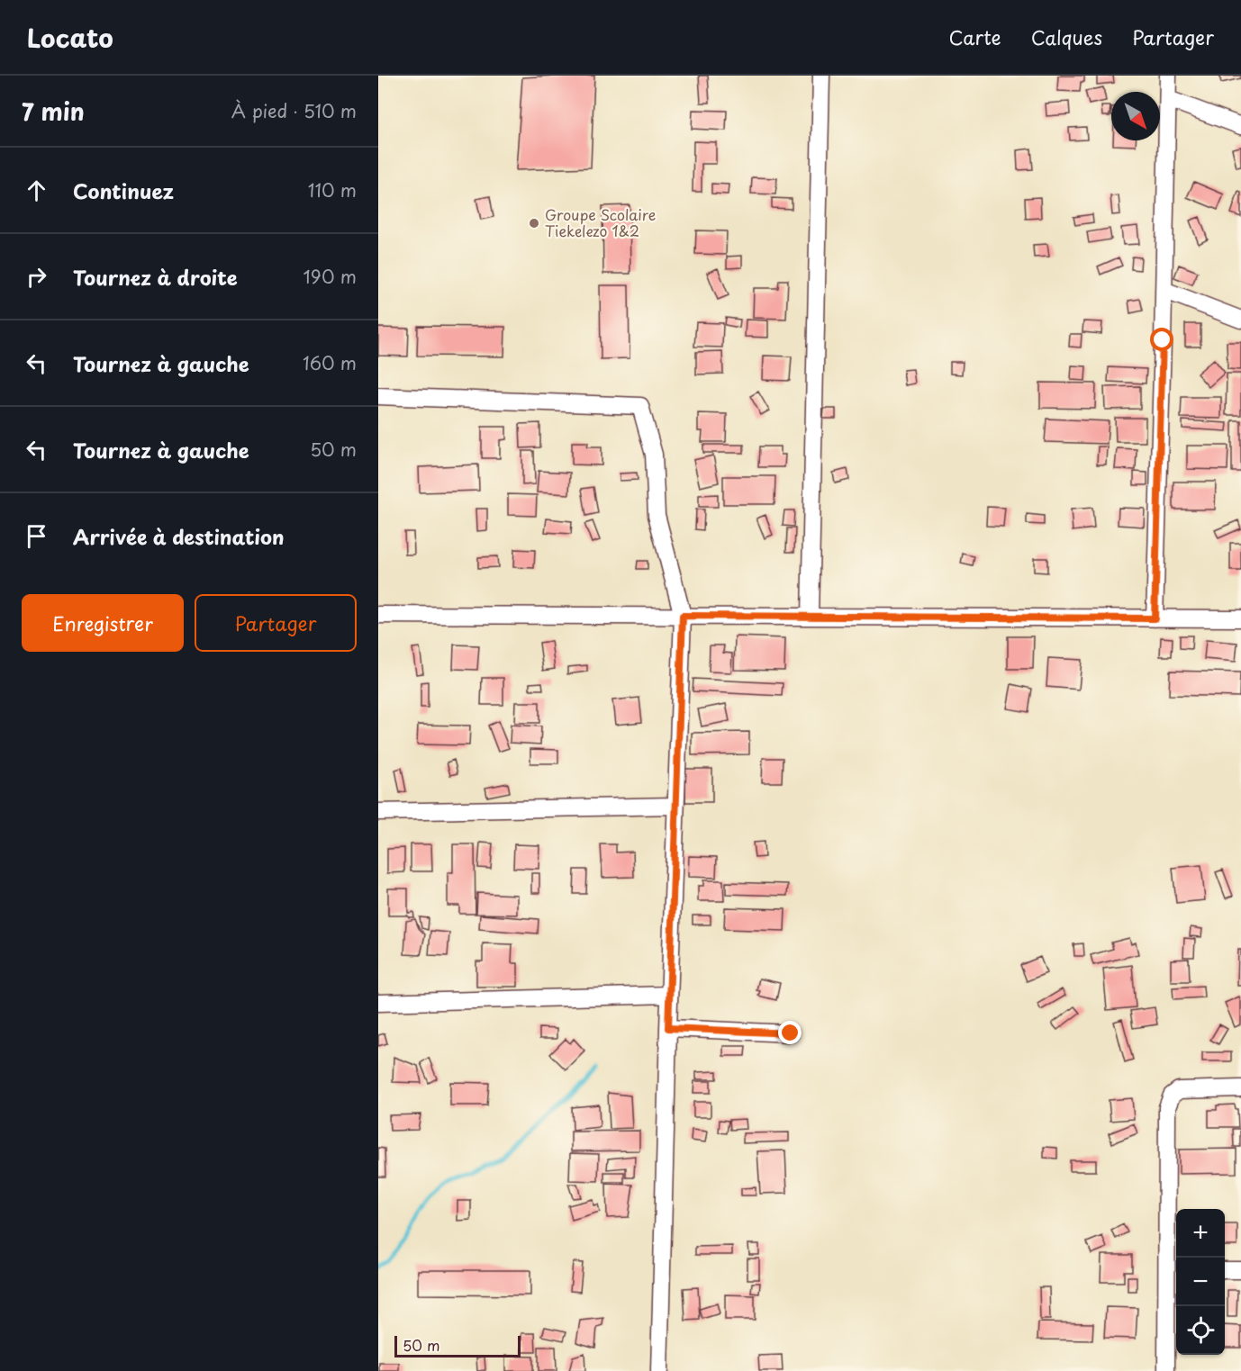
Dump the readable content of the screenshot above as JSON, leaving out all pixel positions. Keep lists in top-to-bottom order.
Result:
{
  "places": ["Groupe Scolaire Tiekelezo 1&2"],
  "scale_bar": "50 m",
  "north": "bottom right",
  "page": {
    "header": "Locato",
    "nav": ["Carte", "Calques", "Partager"],
    "heading": ["7 min", "À pied · 510 m"],
    "list": [
      ["Continuez", "110 m"],
      ["Tournez à droite", "190 m"],
      ["Tournez à gauche", "160 m"],
      ["Tournez à gauche", "50 m"],
      "Arrivée à destination"
    ],
    "buttons": ["Enregistrer", "Partager"],
    "map_buttons": ["+", "−"],
    "scale": "50 m"
  }
}
